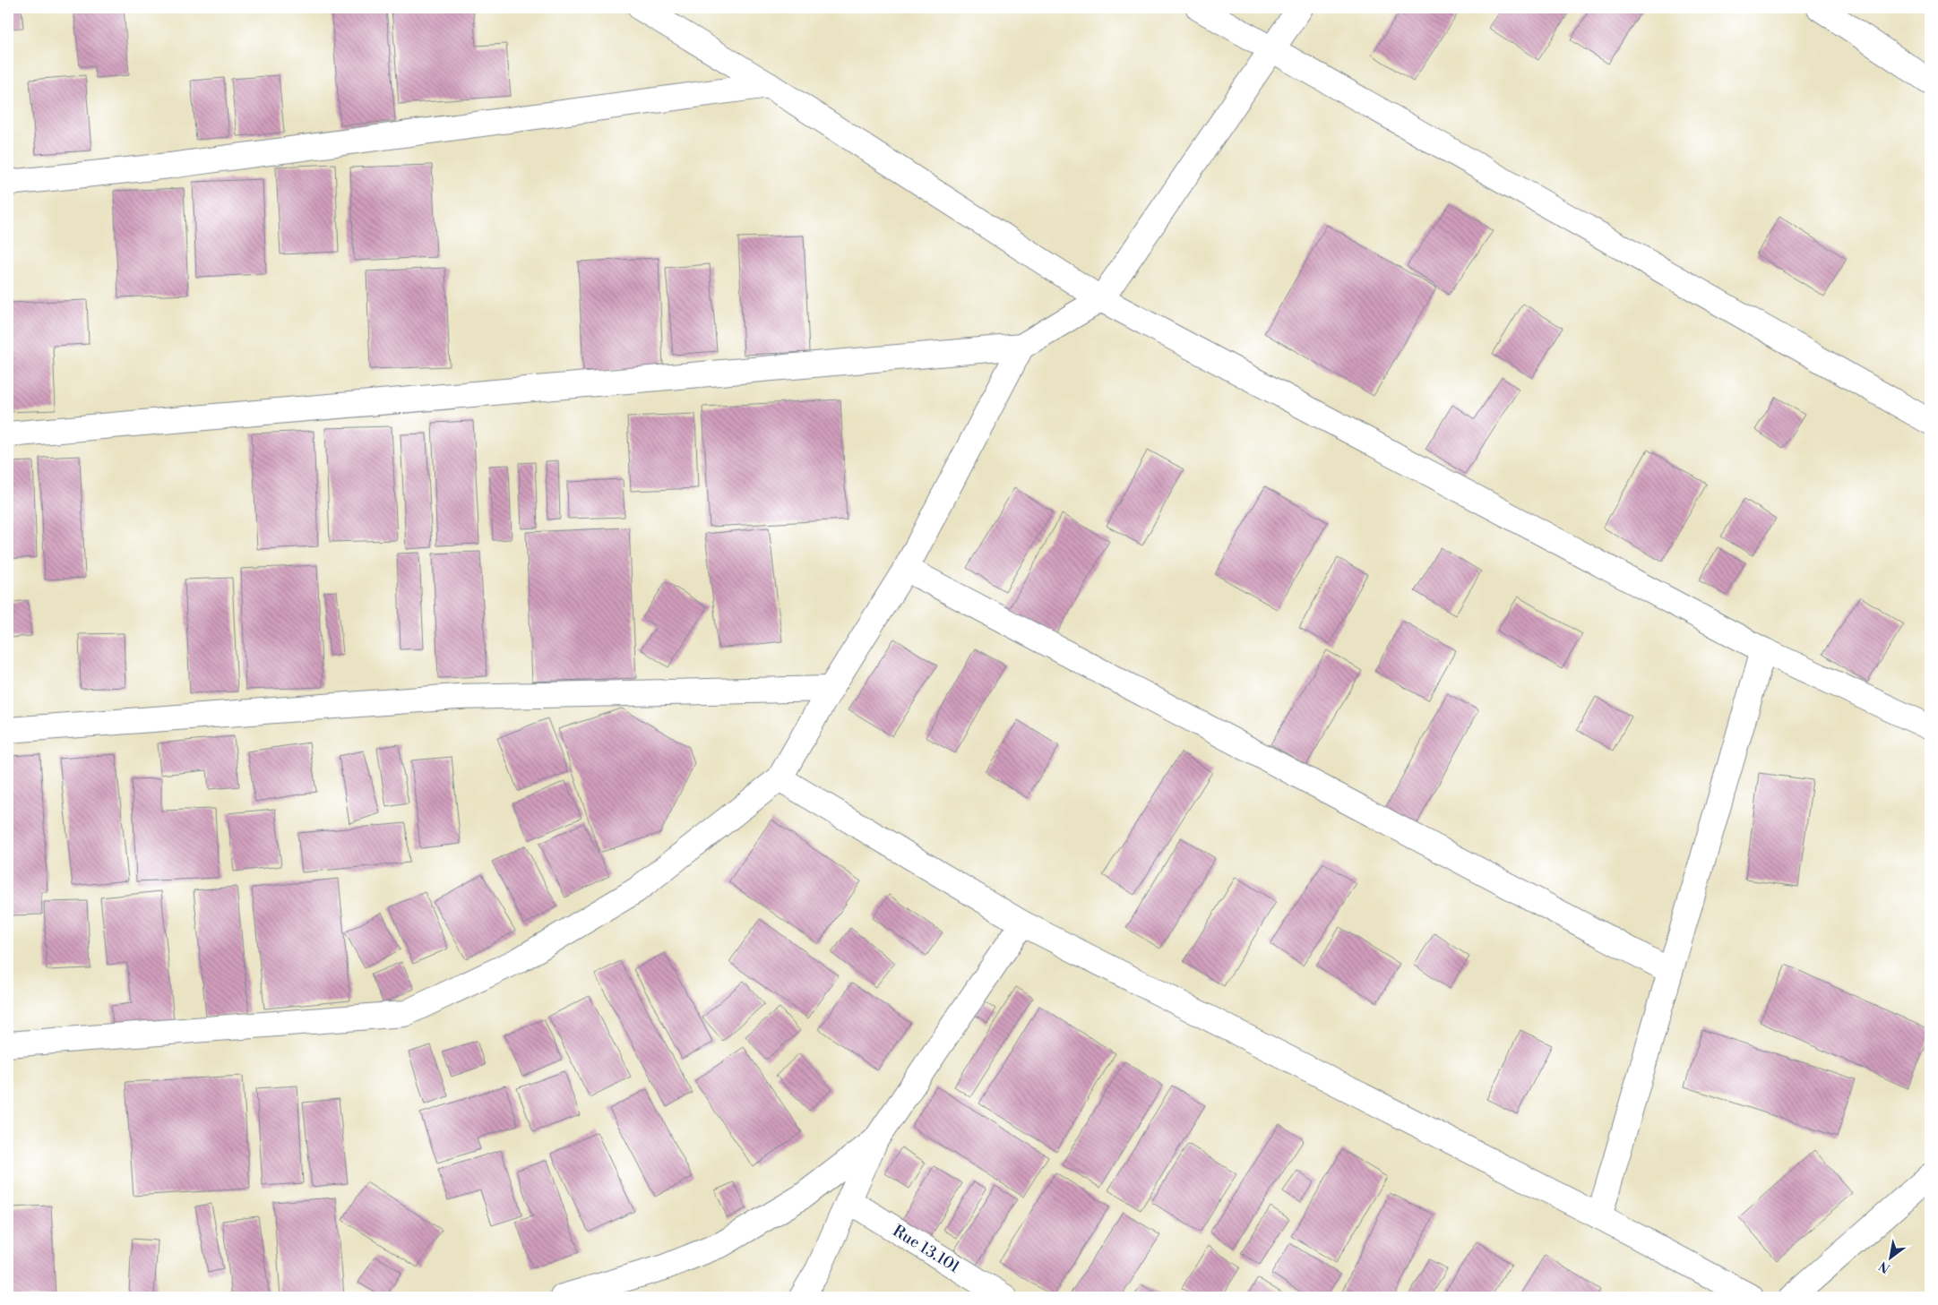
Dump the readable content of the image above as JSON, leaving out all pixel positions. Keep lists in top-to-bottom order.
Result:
{
  "streets": {
    "street": ["Rue 13.101"]
  },
  "north": "bottom left"
}
